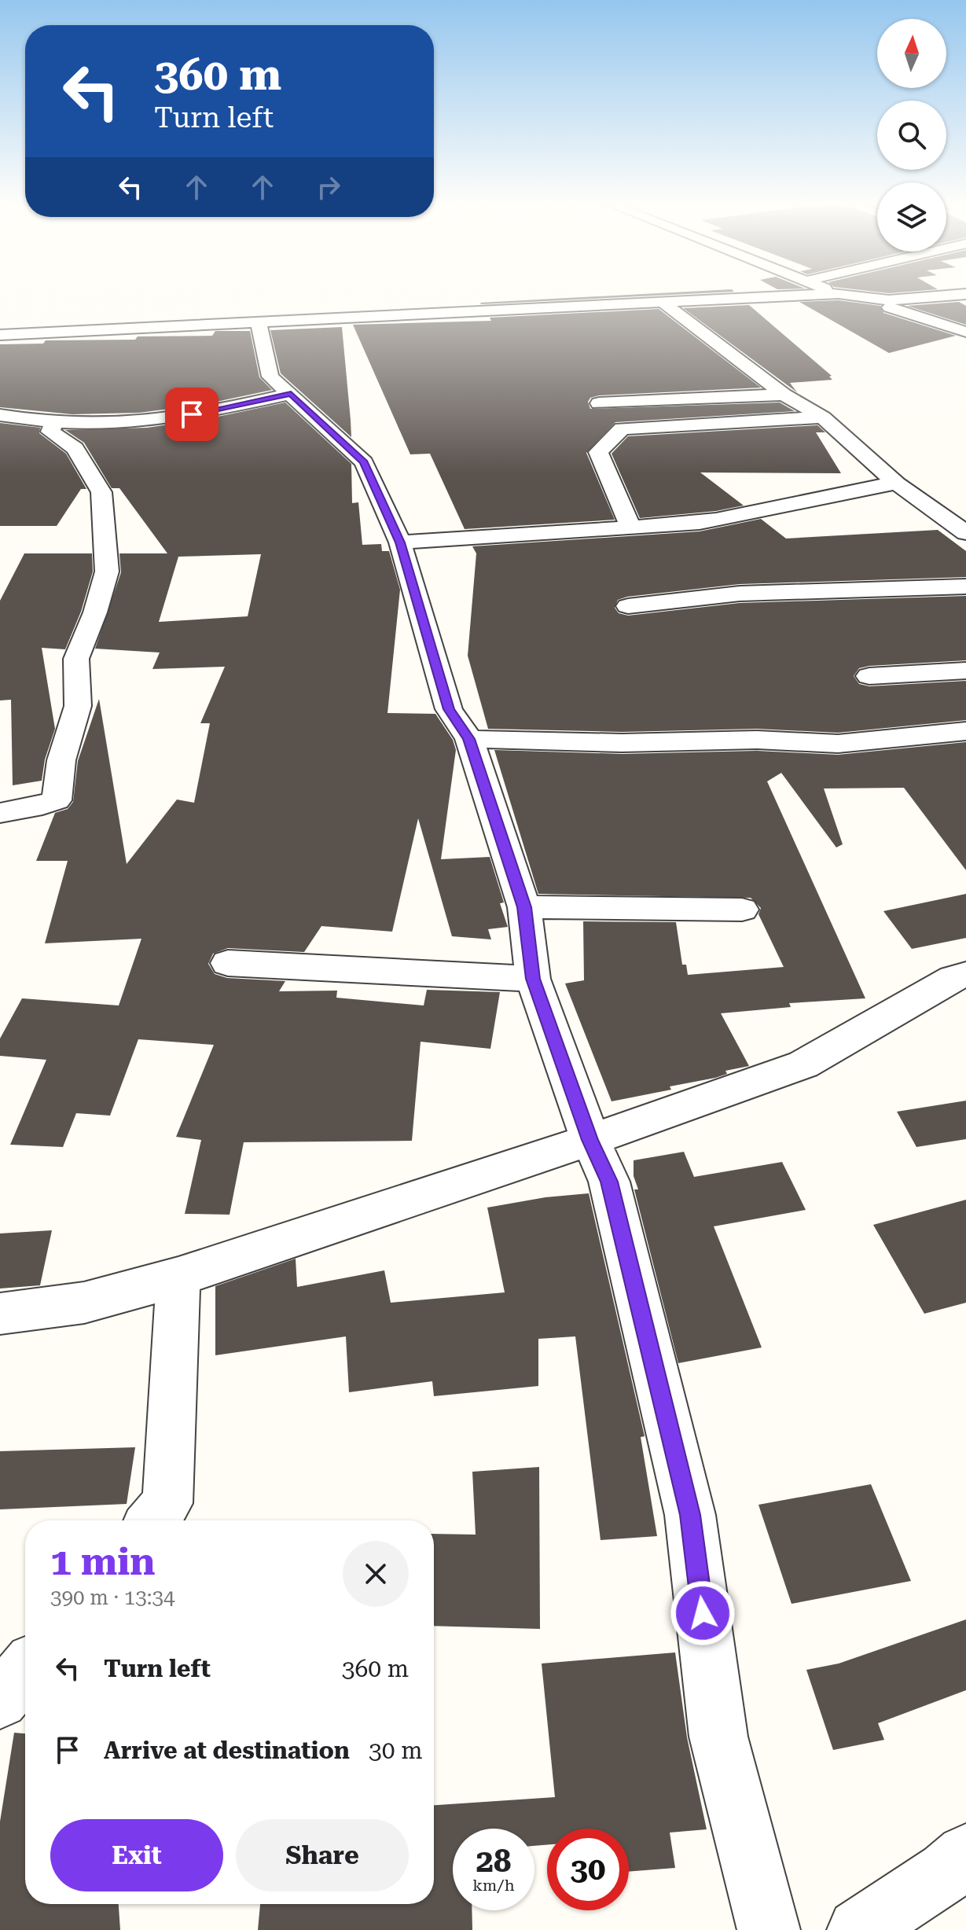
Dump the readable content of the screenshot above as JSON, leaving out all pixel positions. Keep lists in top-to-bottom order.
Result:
{
  "north": "top",
  "page": {
    "turn": ["360 m", "Turn left"],
    "heading": ["1 min", "390 m · 13:34"],
    "list": [
      {
        "name": "Turn left",
        "value": "360 m"
      },
      {
        "name": "Arrive at destination",
        "value": "30 m"
      }
    ],
    "buttons": ["Exit", "Share"],
    "speed": "28 km/h",
    "limit": "30"
  }
}
